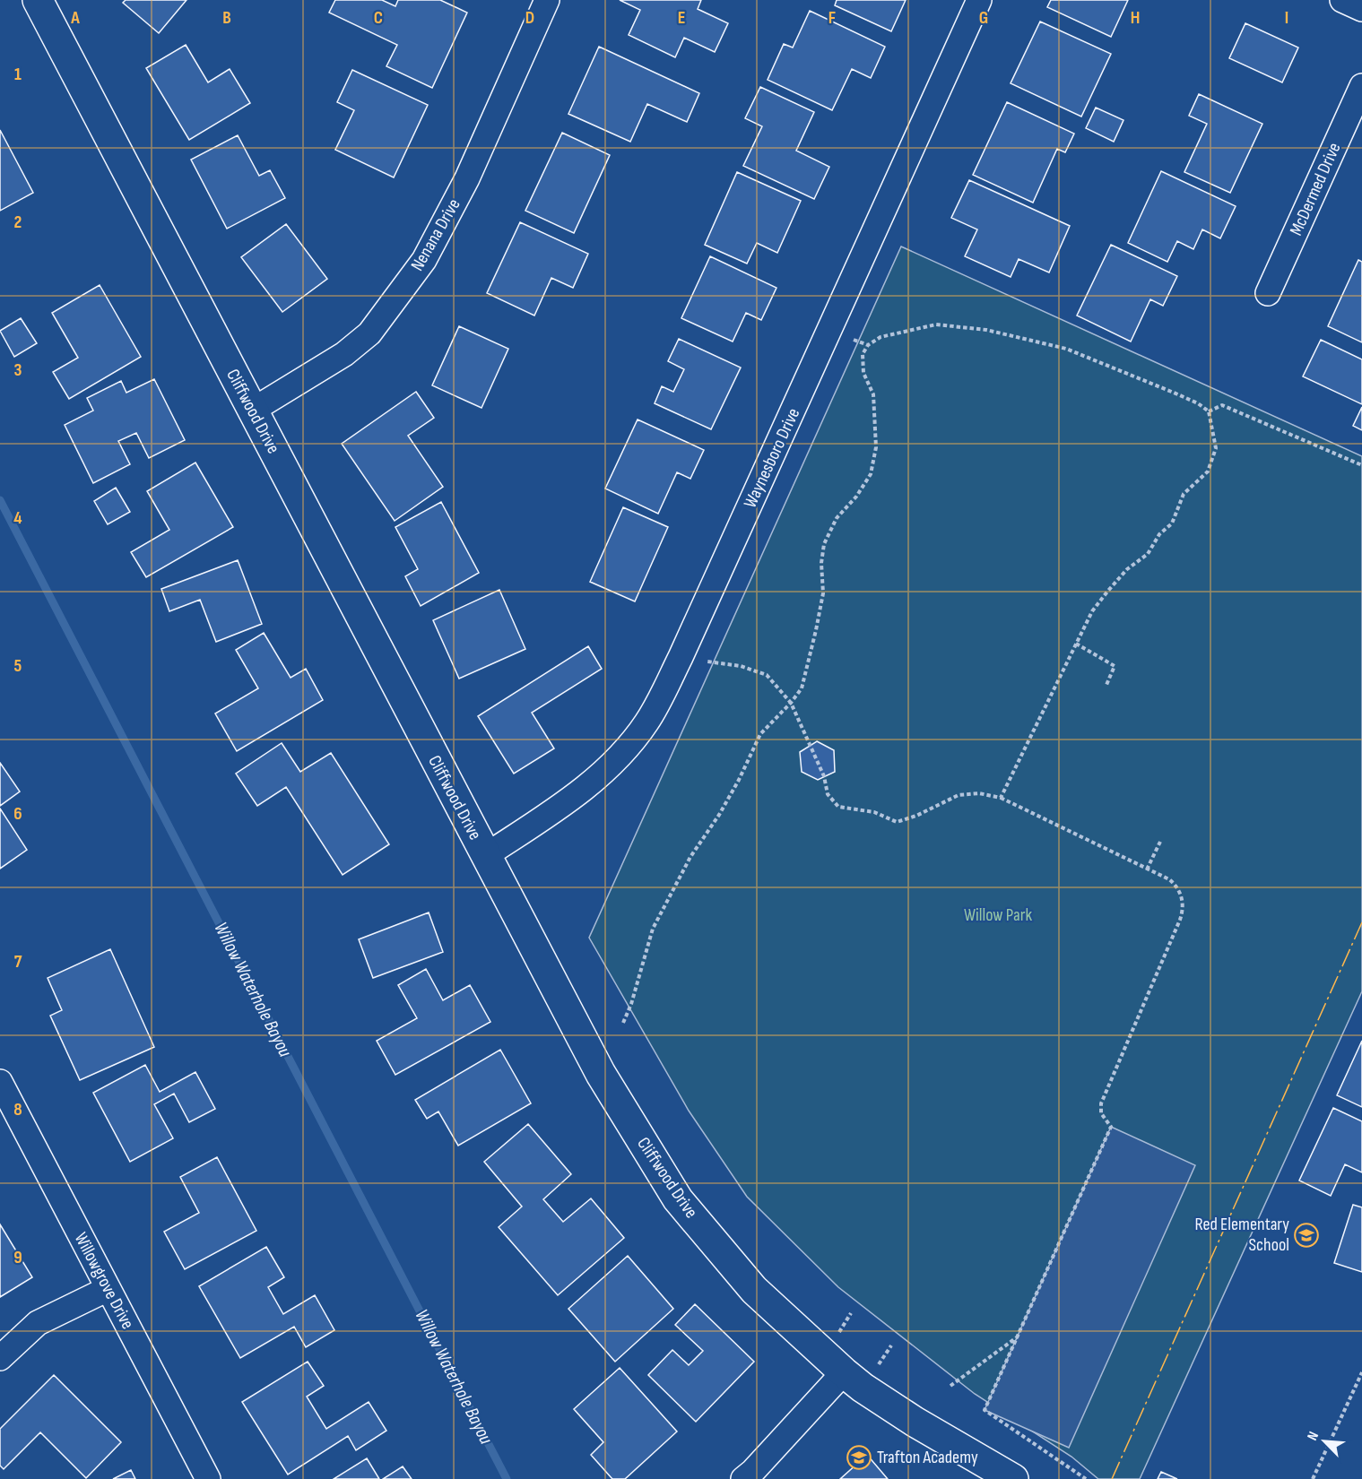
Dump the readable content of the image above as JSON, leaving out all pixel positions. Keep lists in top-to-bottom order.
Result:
{
  "streets": {
    "street": [
      "McDermed Drive",
      "Nenana Drive",
      "Cliffwood Drive",
      "Waynesboro Drive",
      "Willowgrove Drive"
    ]
  },
  "crossings": [
    ["Nenana Drive", "Cliffwood Drive"],
    ["Cliffwood Drive", "Waynesboro Drive"]
  ],
  "water": ["Willow Waterhole Bayou"],
  "parks": ["Willow Park"],
  "places": {
    "school or university": ["Red Elementary School", "Trafton Academy"]
  },
  "north": "top left",
  "grid": {
    "columns": [
      "A",
      "B",
      "C",
      "D",
      "E",
      "F",
      "G",
      "H",
      "I"
    ],
    "rows": [
      "1",
      "2",
      "3",
      "4",
      "5",
      "6",
      "7",
      "8",
      "9"
    ]
  }
}
